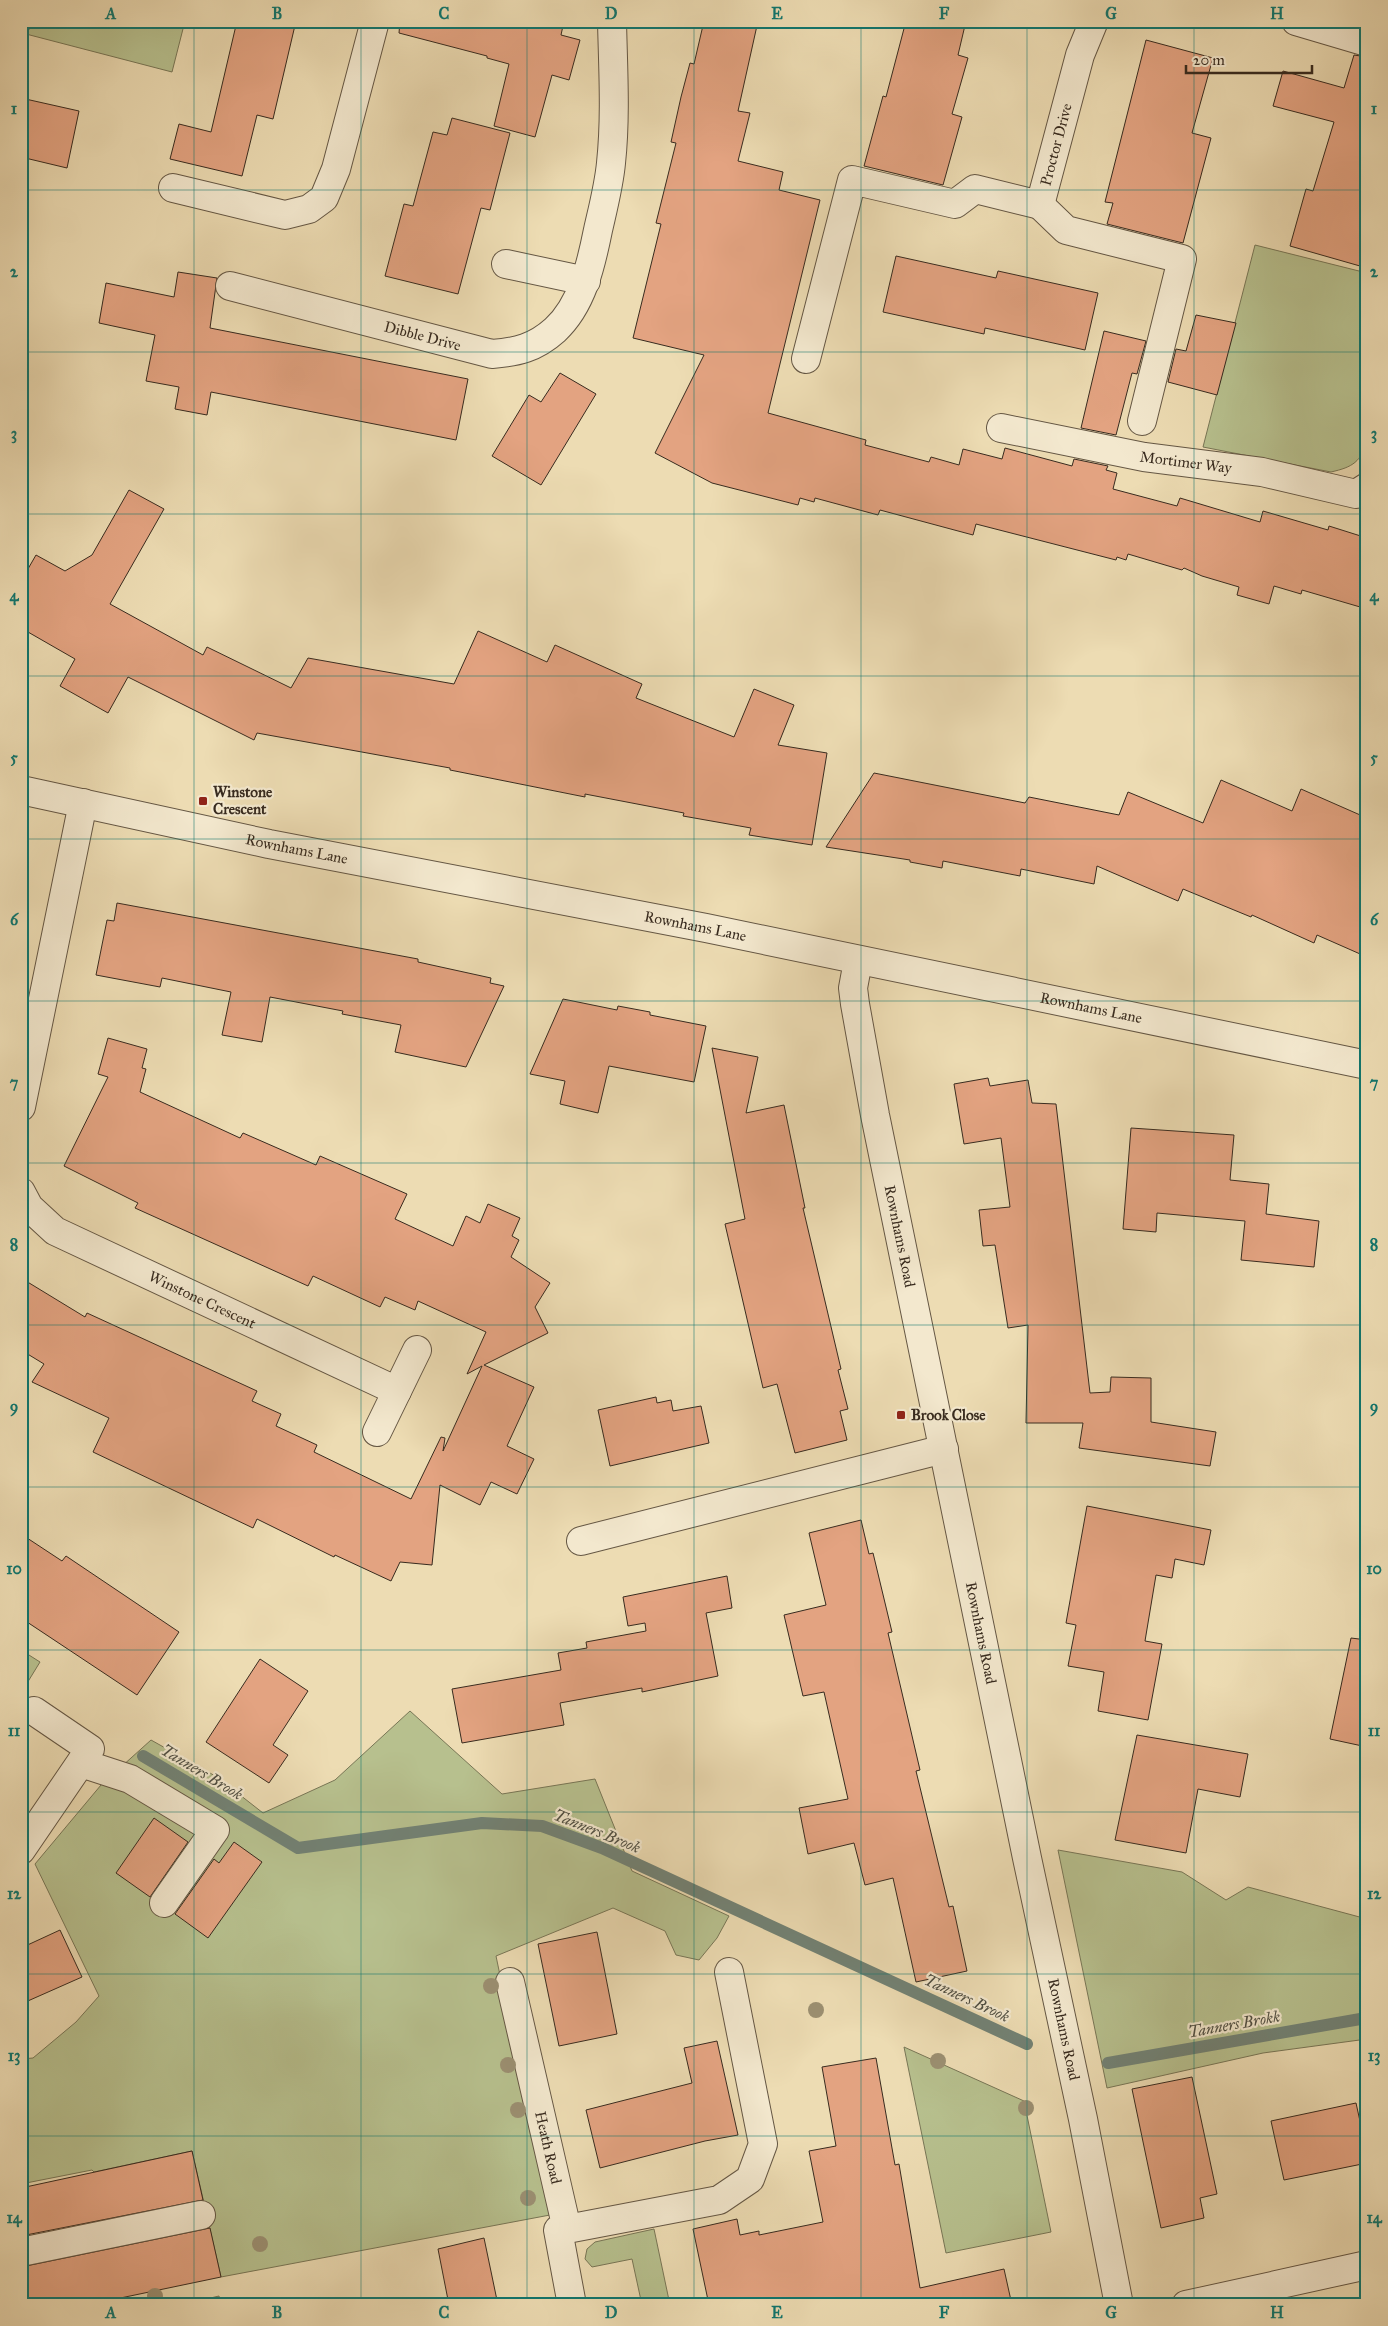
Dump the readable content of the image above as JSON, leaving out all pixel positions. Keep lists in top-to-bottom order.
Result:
{
  "streets": {
    "street": [
      "Proctor Drive",
      "Dibble Drive",
      "Mortimer Way",
      "Rownhams Lane",
      "Rownhams Road",
      "Winstone Crescent",
      "Heath Road"
    ]
  },
  "crossings": [
    ["Rownhams Lane", "Rownhams Road"]
  ],
  "water": ["Tanners Brook", "Tanners Brokk"],
  "places": {
    "transit": ["Winstone Crescent", "Brook Close"]
  },
  "scale_bar": "20 m",
  "grid": {
    "columns": [
      "A",
      "B",
      "C",
      "D",
      "E",
      "F",
      "G",
      "H"
    ],
    "rows": [
      "1",
      "2",
      "3",
      "4",
      "5",
      "6",
      "7",
      "8",
      "9",
      "10",
      "11",
      "12",
      "13",
      "14"
    ]
  }
}
